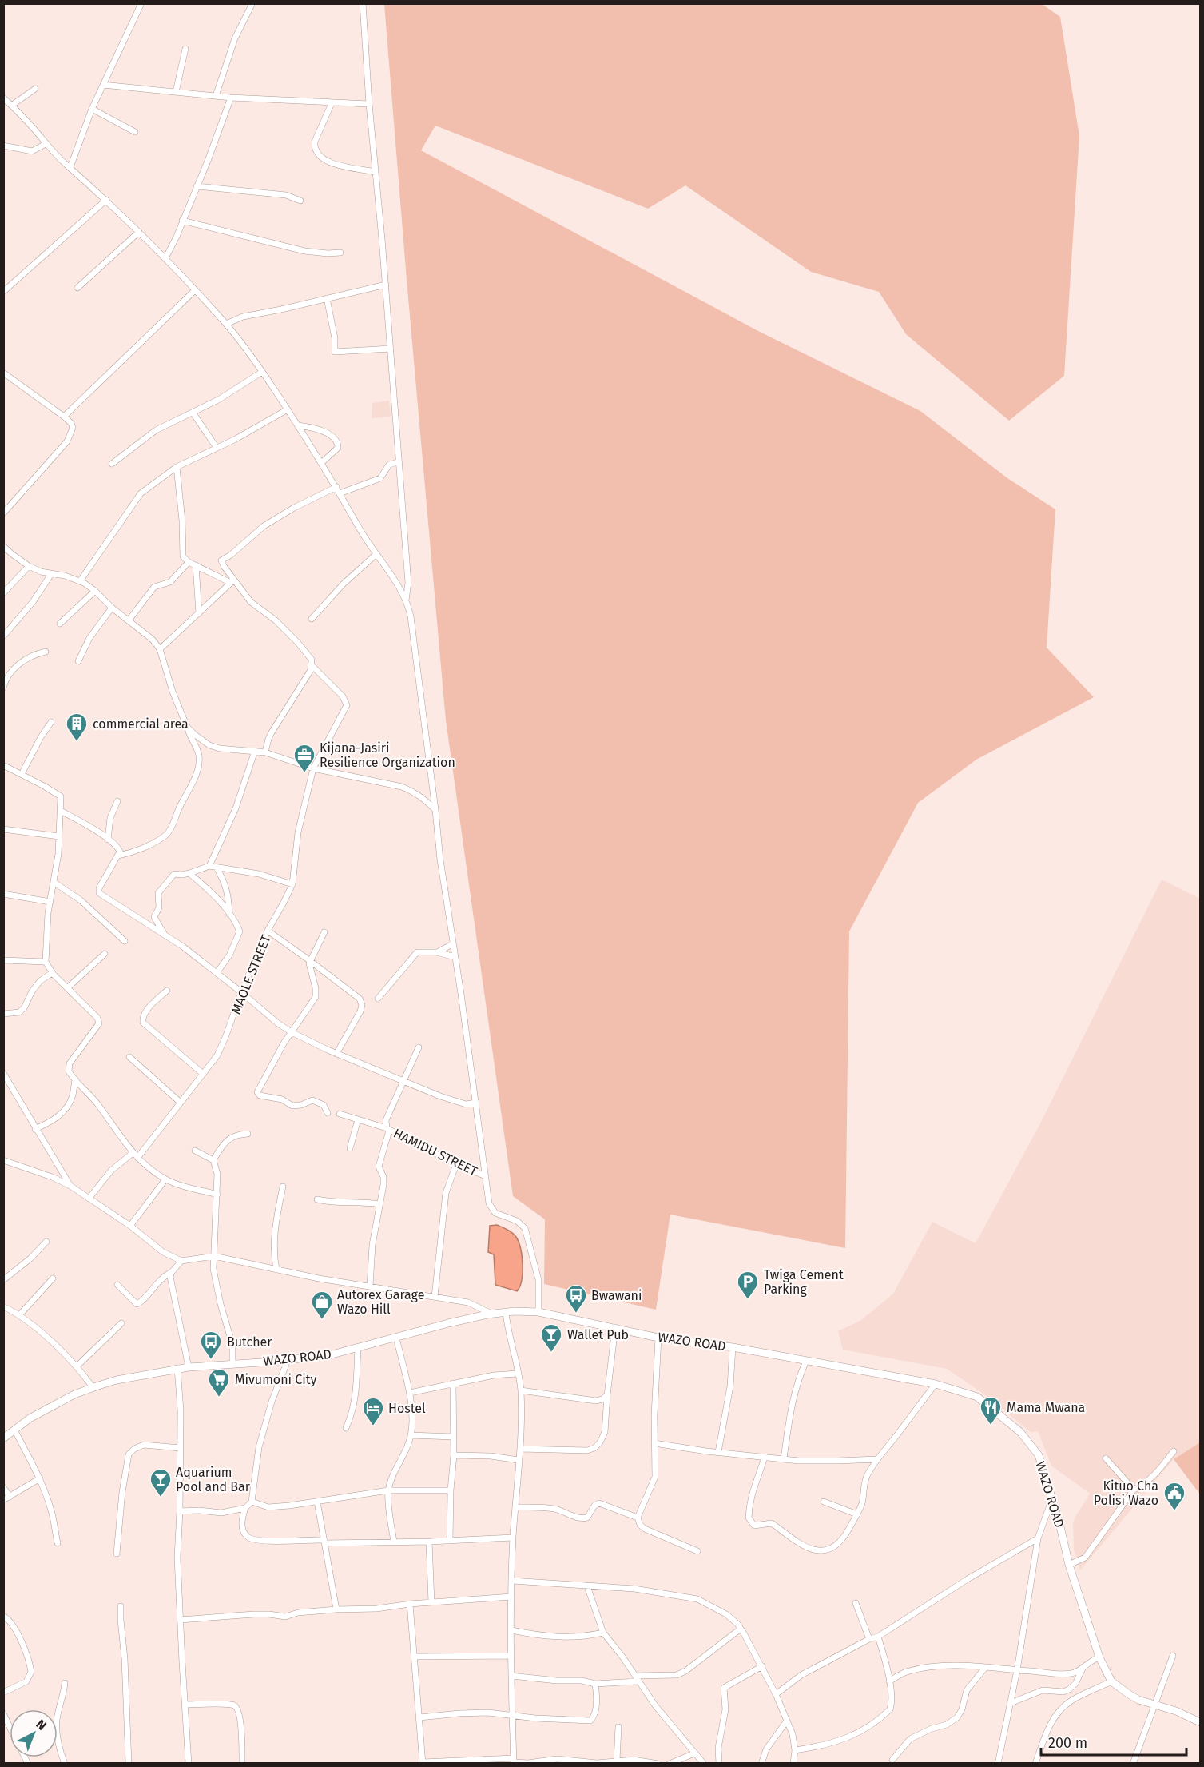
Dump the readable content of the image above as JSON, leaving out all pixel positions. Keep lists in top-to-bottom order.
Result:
{
  "streets": {
    "main road": ["WAZO ROAD"],
    "street": ["MAOLE STREET", "HAMIDU STREET"]
  },
  "places": {
    "building": ["commercial area"],
    "office": ["Kijana-Jasiri Resilience Organization"],
    "parking": ["Twiga Cement Parking"],
    "bus stop": ["Bwawani", "Butcher"],
    "shop": ["Autorex Garage Wazo Hill"],
    "bar": ["Wallet Pub", "Aquarium Pool and Bar"],
    "supermarket": ["Mivumoni City"],
    "restaurant": ["Mama Mwana"],
    "hotel": ["Hostel"],
    "public building": ["Kituo Cha Polisi Wazo"]
  },
  "scale_bar": "200 m",
  "north": "top right"
}
